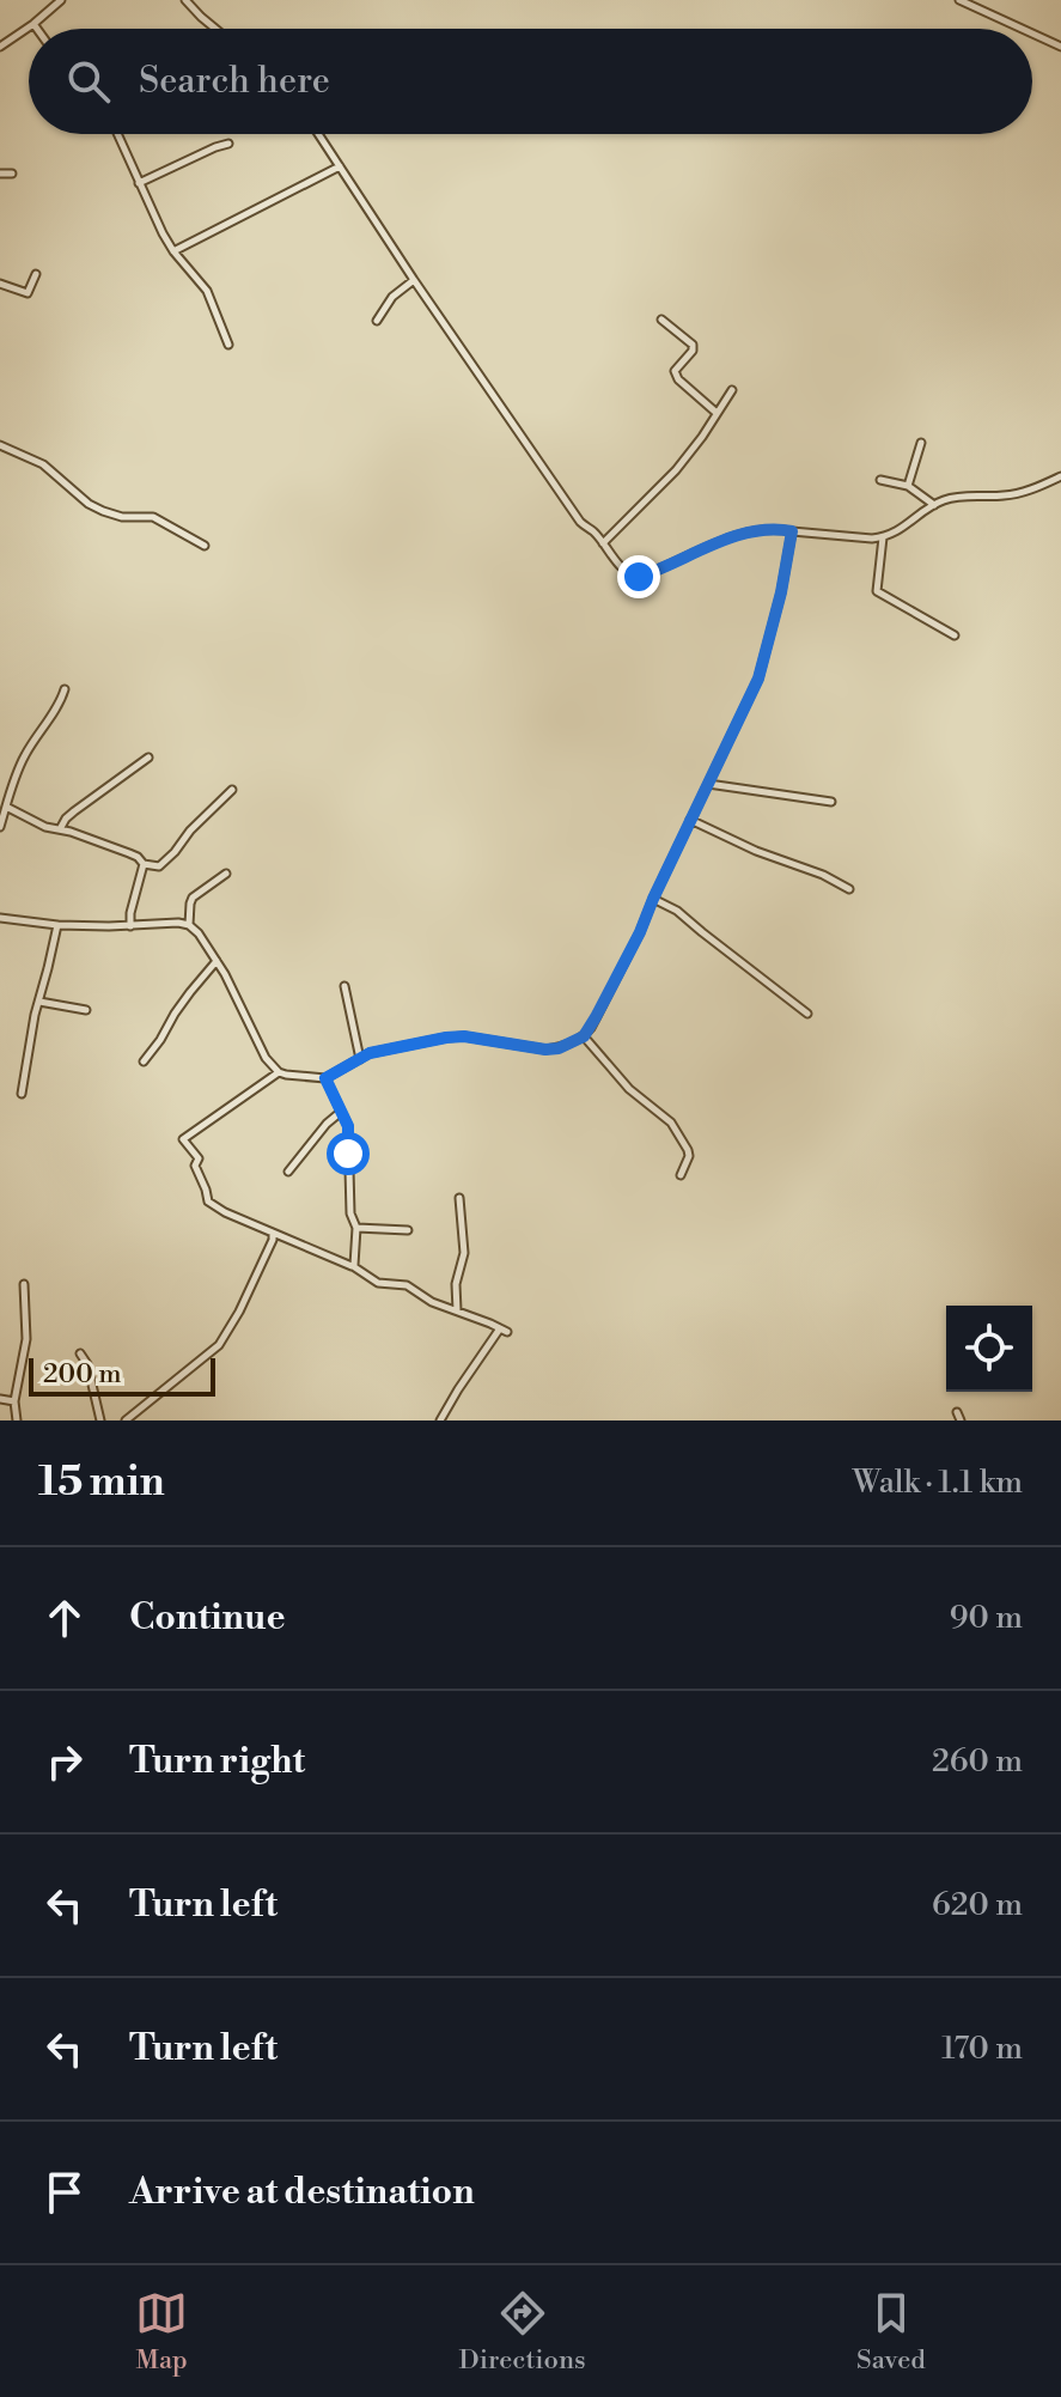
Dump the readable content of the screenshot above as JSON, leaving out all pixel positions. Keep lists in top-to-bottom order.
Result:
{
  "scale_bar": "200 m",
  "page": {
    "search": "Search here",
    "scale": "200 m",
    "heading": ["15 min", "Walk · 1.1 km"],
    "list": [
      ["Continue", "90 m"],
      ["Turn right", "260 m"],
      ["Turn left", "620 m"],
      ["Turn left", "170 m"],
      "Arrive at destination"
    ],
    "nav": ["Map", "Directions", "Saved"]
  }
}
